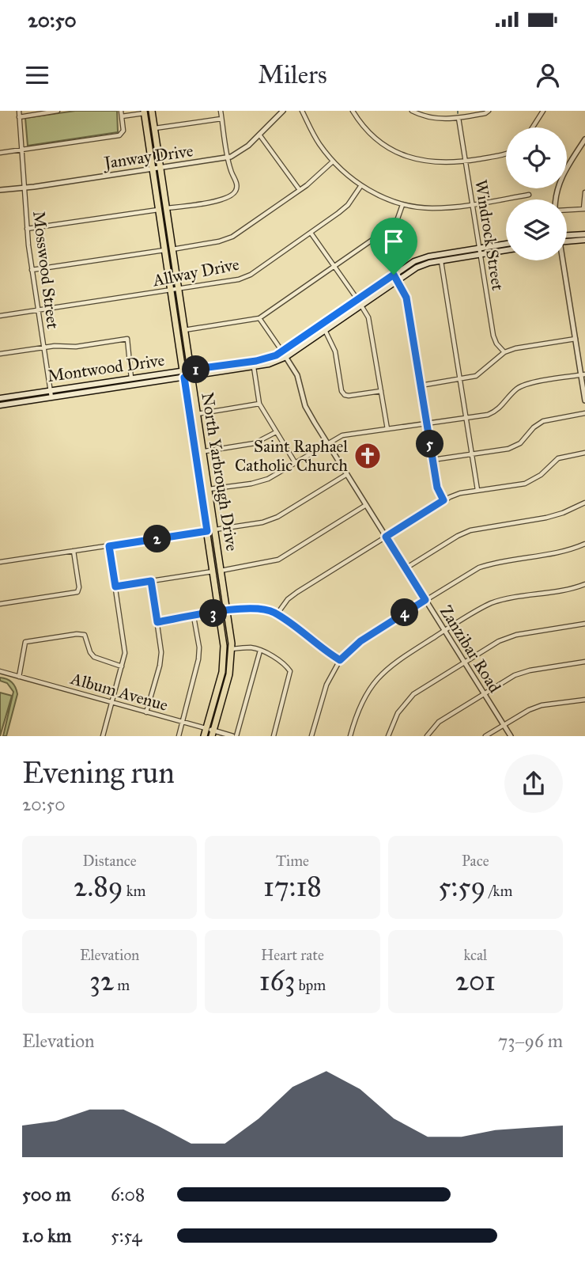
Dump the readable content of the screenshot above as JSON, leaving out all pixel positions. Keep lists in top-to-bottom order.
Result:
{
  "streets": {
    "main road": ["Montwood Drive", "North Yarbrough Drive"],
    "street": [
      "Janway Drive",
      "Windrock Street",
      "Mosswood Street",
      "Allway Drive",
      "Zanzibar Road",
      "Album Avenue"
    ]
  },
  "crossings": [
    ["Janway Drive", "Mosswood Street"],
    ["Janway Drive", "North Yarbrough Drive"],
    ["Windrock Street", "Montwood Drive"],
    ["Mosswood Street", "Allway Drive"],
    ["Mosswood Street", "Montwood Drive"],
    ["Allway Drive", "North Yarbrough Drive"],
    ["Montwood Drive", "North Yarbrough Drive"],
    ["Montwood Drive", "Zanzibar Road"],
    ["North Yarbrough Drive", "Album Avenue"]
  ],
  "places": {
    "church": ["Saint Raphael Catholic Church"]
  },
  "page": {
    "status": "20:50",
    "header": "Milers",
    "pins": [
      "1",
      "5",
      "2",
      "4",
      "3"
    ],
    "heading": ["Evening run", "20:50"],
    "stats": [
      ["Distance", "2.89 km"],
      ["Time", "17:18"],
      ["Pace", "5:59 /km"],
      ["Elevation", "32 m"],
      ["Heart rate", "163 bpm"],
      ["kcal", "201"]
    ],
    "chart": ["Elevation", "73–96 m"],
    "list": [
      {
        "name": "500 m",
        "note": "6:08"
      },
      {
        "name": "1.0 km",
        "note": "5:54"
      }
    ]
  }
}
